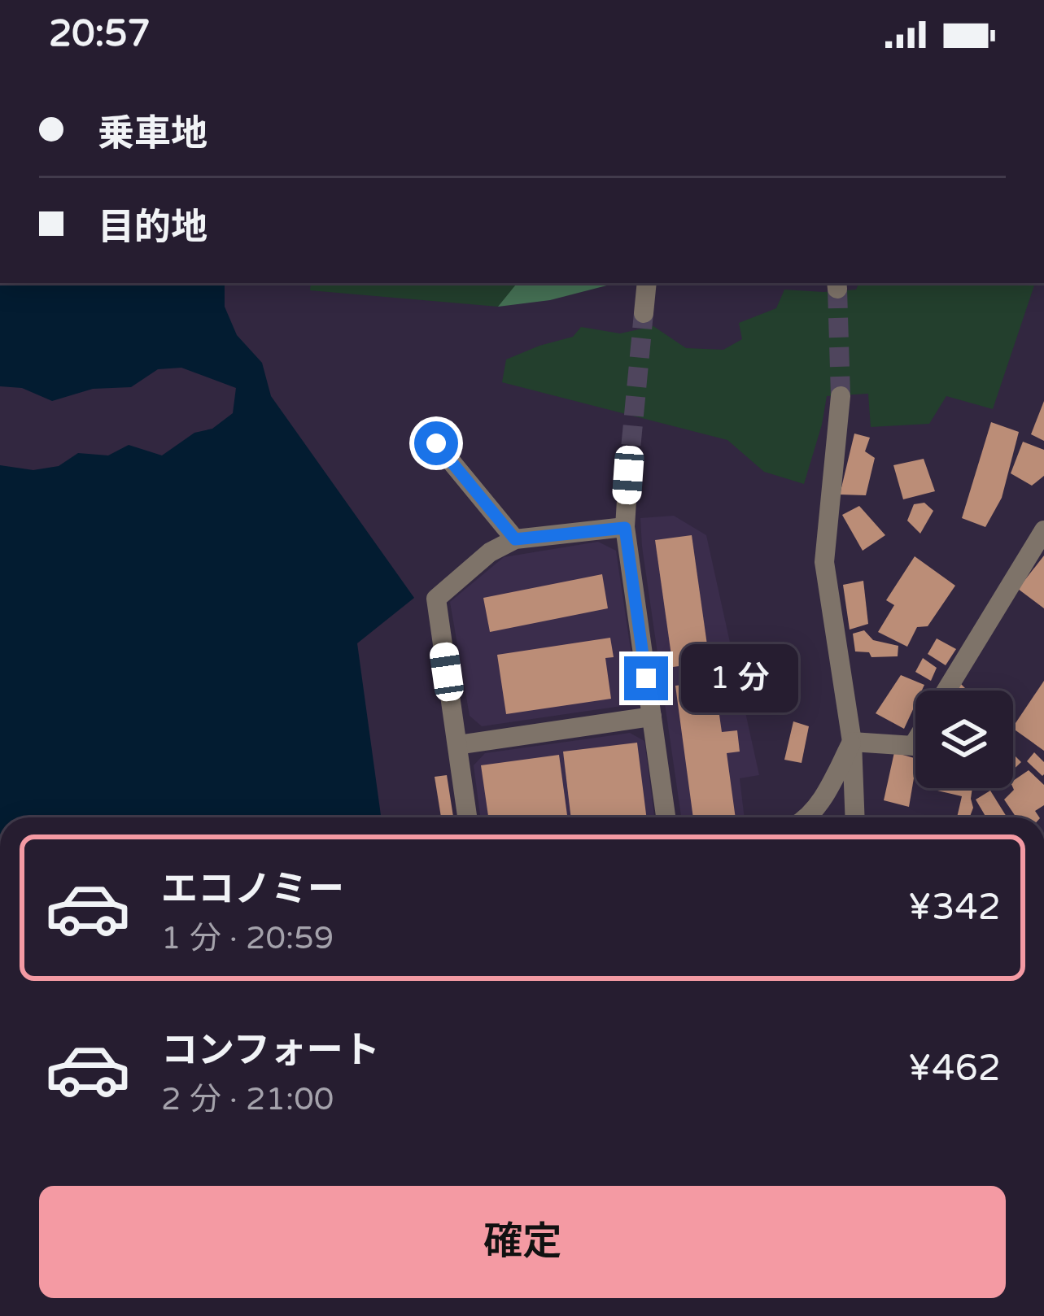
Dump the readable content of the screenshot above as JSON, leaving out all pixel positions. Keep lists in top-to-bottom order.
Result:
{
  "page": {
    "status": "20:57",
    "banner": ["乗車地", "目的地"],
    "bubble": "1 分",
    "list": [
      {
        "name": "エコノミー",
        "note": "1 分 · 20:59",
        "value": "¥342"
      },
      {
        "name": "コンフォート",
        "note": "2 分 · 21:00",
        "value": "¥462"
      }
    ],
    "buttons": "確定"
  }
}
